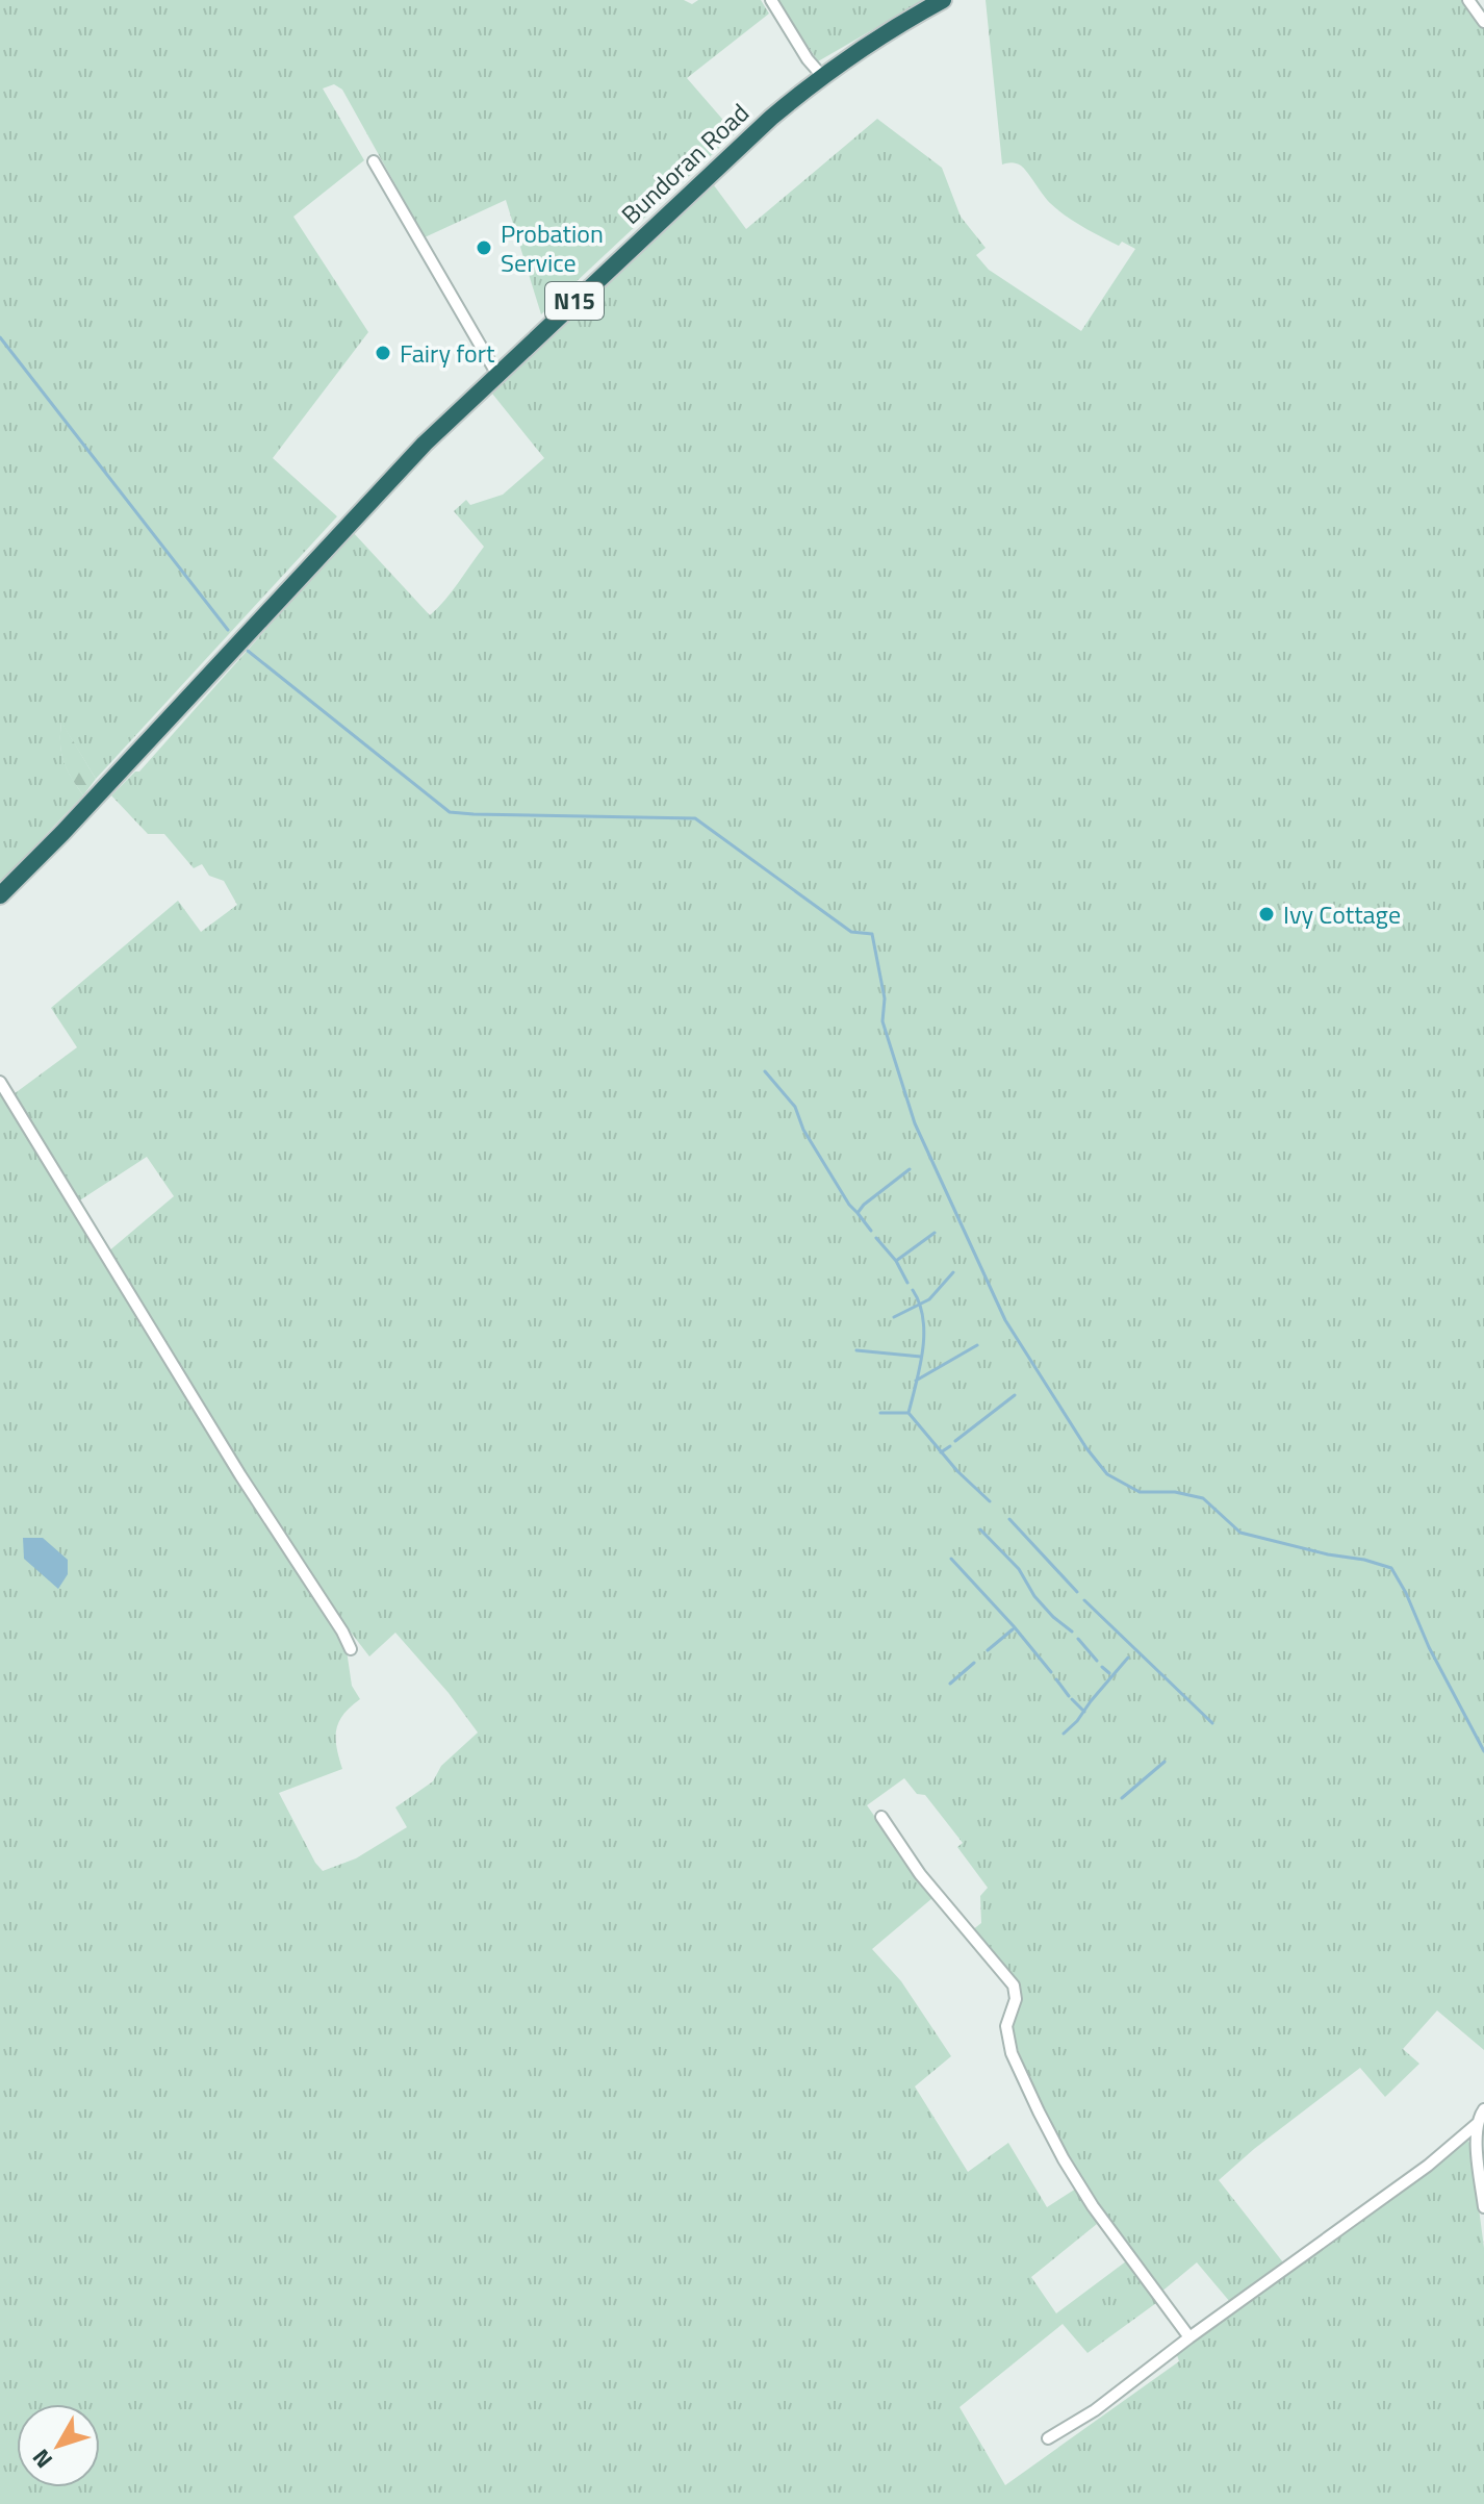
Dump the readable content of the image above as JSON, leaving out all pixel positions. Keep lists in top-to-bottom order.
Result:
{
  "streets": {
    "highway": ["Bundoran Road", "N15"]
  },
  "places": ["Probation Service", "Fairy fort", "Ivy Cottage"],
  "north": "bottom left"
}
